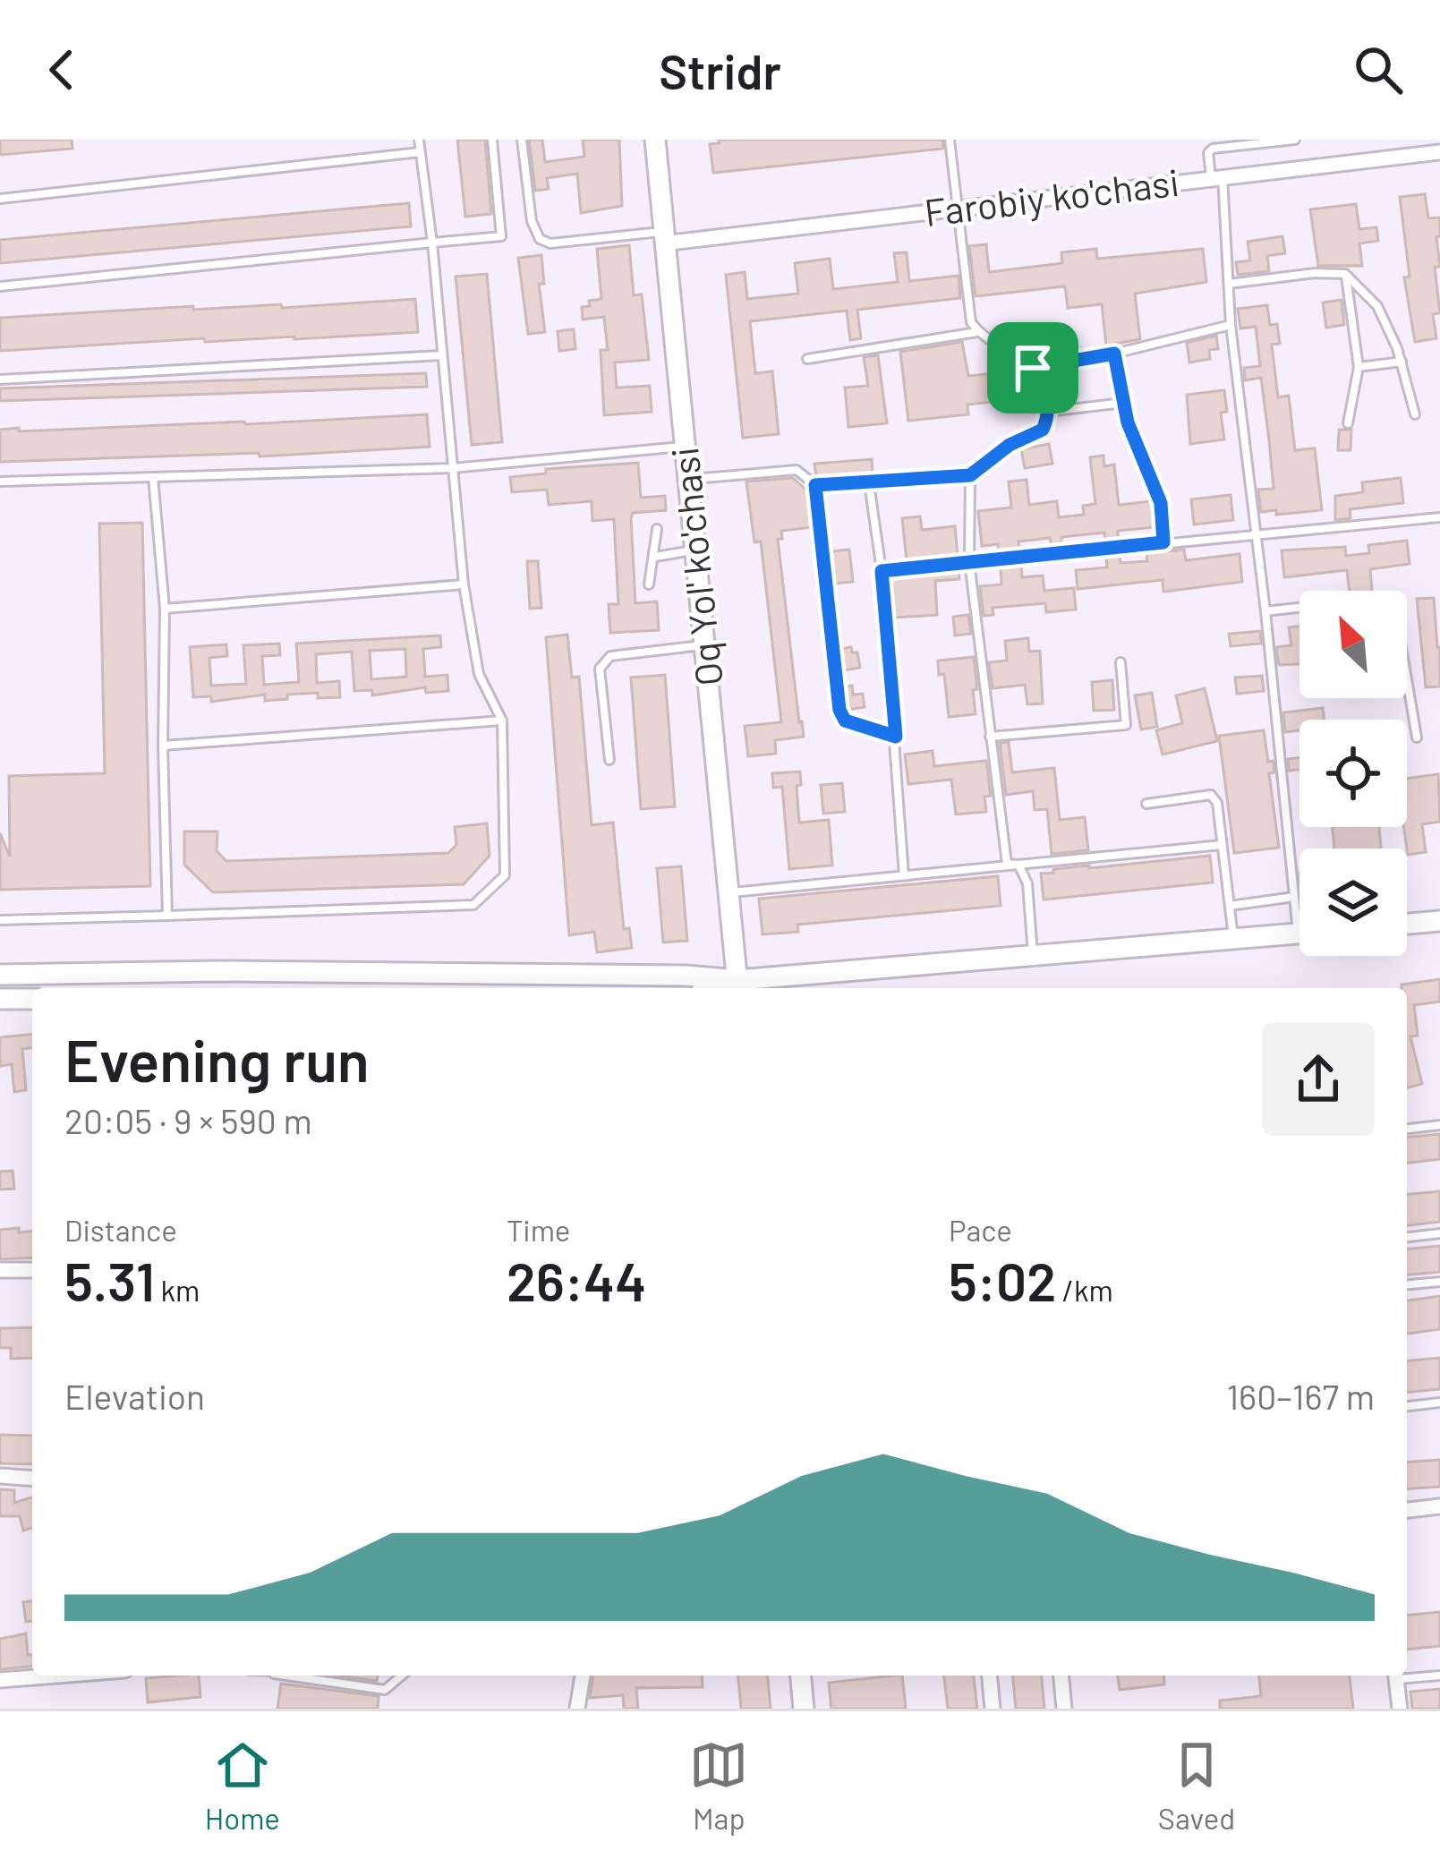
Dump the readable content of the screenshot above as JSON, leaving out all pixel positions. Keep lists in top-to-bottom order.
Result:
{
  "streets": {
    "main road": ["Oq Yol' ko'chasi"],
    "street": ["Farobiy ko'chasi"]
  },
  "crossings": [
    ["Farobiy ko'chasi", "Oq Yol' ko'chasi"]
  ],
  "north": "top left",
  "page": {
    "header": "Stridr",
    "heading": ["Evening run", "20:05 · 9 × 590 m"],
    "stats": [
      ["Distance", "5.31 km"],
      ["Time", "26:44"],
      ["Pace", "5:02 /km"]
    ],
    "chart": ["Elevation", "160–167 m"],
    "tabs": ["Home", "Map", "Saved"]
  }
}
